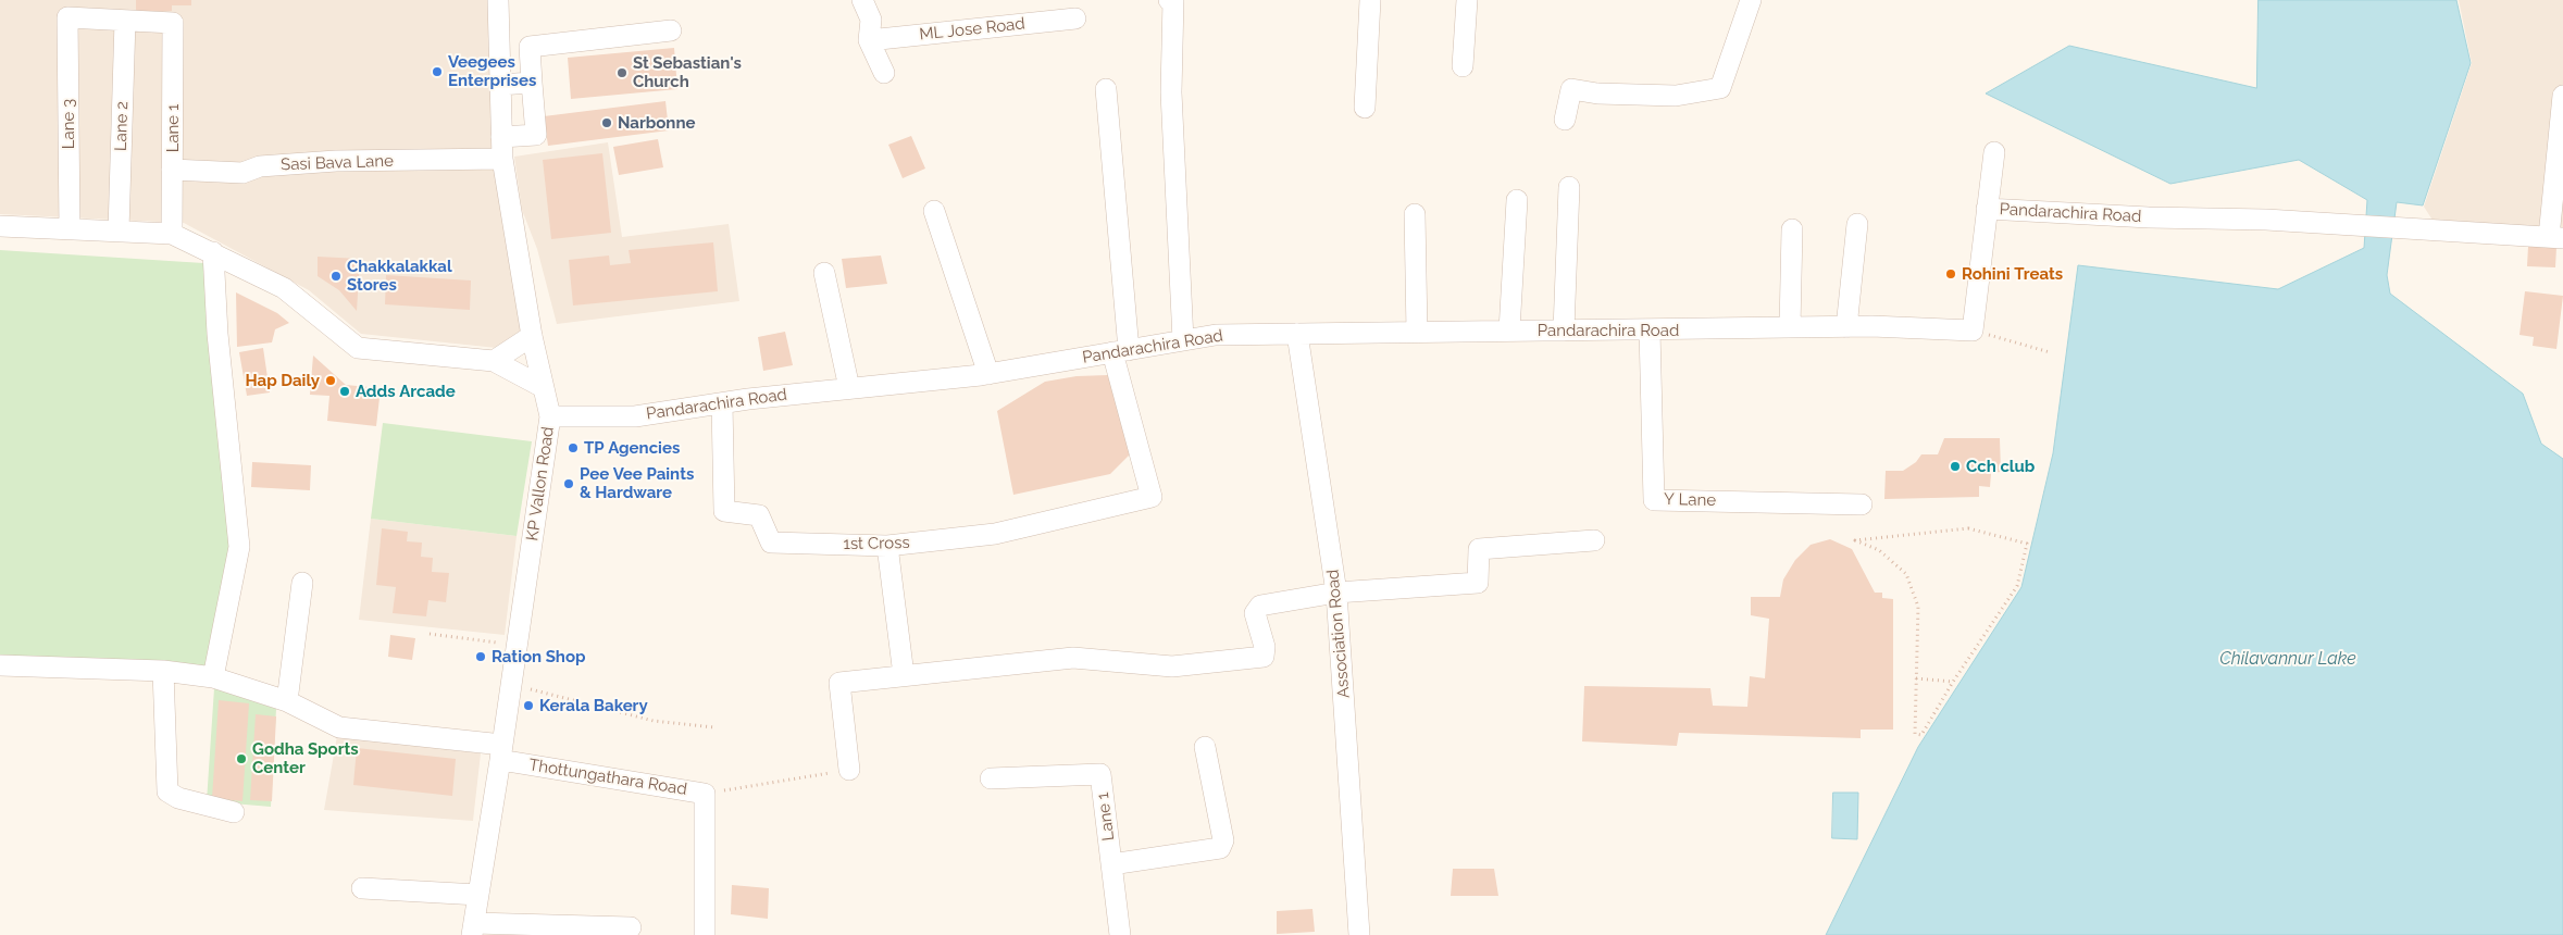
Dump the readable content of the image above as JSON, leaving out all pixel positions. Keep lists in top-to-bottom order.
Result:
{
  "streets": {
    "street": [
      "ML Jose Road",
      "Lane 3",
      "Lane 2",
      "Lane 1",
      "Sasi Bava Lane",
      "Pandarachira Road",
      "KP Vallon Road",
      "Y Lane",
      "1st Cross",
      "Association Road",
      "Thottungathara Road"
    ]
  },
  "crossings": [
    ["Lane 3", "Lane 2"],
    ["Lane 3", "Lane 1"],
    ["Lane 2", "Lane 1"],
    ["Lane 1", "Sasi Bava Lane"],
    ["Sasi Bava Lane", "KP Vallon Road"],
    ["Pandarachira Road", "KP Vallon Road"],
    ["Pandarachira Road", "Y Lane"],
    ["Pandarachira Road", "1st Cross"],
    ["Pandarachira Road", "Association Road"],
    ["KP Vallon Road", "Thottungathara Road"]
  ],
  "water": ["Chilavannur Lake"],
  "places": [
    "Veegees Enterprises",
    "St Sebastian's Church",
    "Narbonne",
    "Rohini Treats",
    "Chakkalakkal Stores",
    "Hap Daily",
    "Adds Arcade",
    "TP Agencies",
    "Cch club",
    "Pee Vee Paints & Hardware",
    "Ration Shop",
    "Kerala Bakery",
    "Godha Sports Center"
  ]
}
